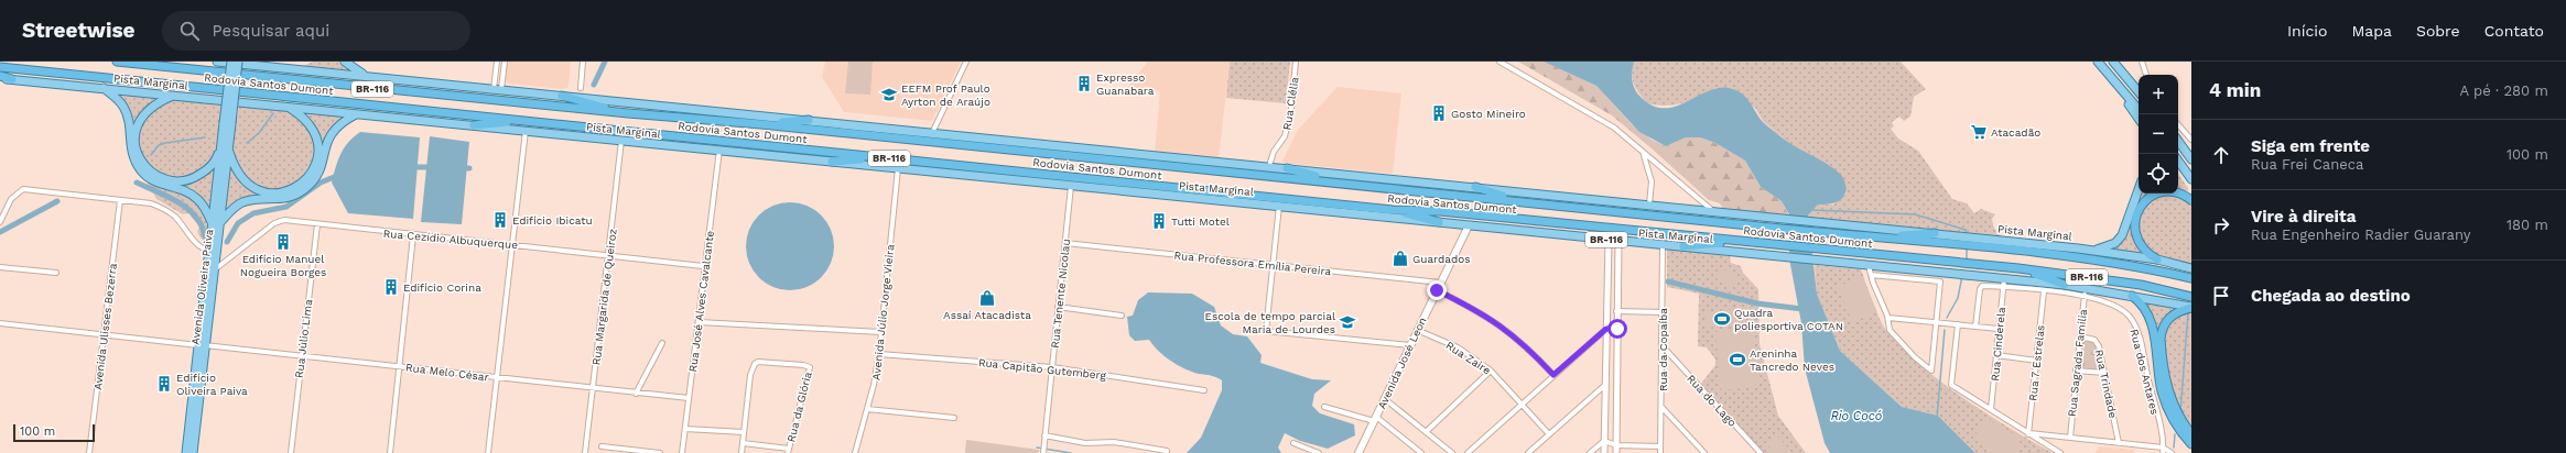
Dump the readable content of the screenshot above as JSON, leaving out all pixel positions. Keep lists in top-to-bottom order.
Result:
{
  "streets": {
    "highway": ["Rodovia Santos Dumont", "BR-116"],
    "main road": ["Pista Marginal", "Avenida Oliveira Paiva", "Avenida José Leon"],
    "street": [
      "Rua Clélia",
      "Rua Cezídio Albuquerque",
      "Rua Professora Emília Pereira",
      "Rua Tenente Nicolau",
      "Rua Margarida de Queiroz",
      "Rua José Alves Cavalcante",
      "Avenida Júlio Jorge Vieira",
      "Avenida Ulisses Bezerra",
      "Rua Júlio Lima",
      "Rua Cinderela",
      "Rua da Copaíba",
      "Rua Zaire",
      "Rua 7 Estrelas",
      "Rua Sagrada Família",
      "Rua Capitão Gutemberg",
      "Rua Melo César",
      "Rua dos Antares",
      "Rua Trindade",
      "Rua do Lago",
      "Rua da Glória"
    ]
  },
  "crossings": [
    ["Pista Marginal", "Rua Clélia"],
    ["Pista Marginal", "Rua Tenente Nicolau"],
    ["Pista Marginal", "Rua Margarida de Queiroz"],
    ["Pista Marginal", "Rua José Alves Cavalcante"],
    ["Pista Marginal", "Avenida Júlio Jorge Vieira"],
    ["Pista Marginal", "Rua Cinderela"],
    ["Pista Marginal", "Rua da Copaíba"],
    ["Pista Marginal", "Avenida José Leon"],
    ["Pista Marginal", "Rua Sagrada Família"],
    ["Pista Marginal", "Rua dos Antares"],
    ["Rua Cezídio Albuquerque", "Avenida Oliveira Paiva"],
    ["Rua Cezídio Albuquerque", "Rua Margarida de Queiroz"],
    ["Rua Cezídio Albuquerque", "Rua José Alves Cavalcante"],
    ["Rua Cezídio Albuquerque", "Rua Júlio Lima"],
    ["Rua Professora Emília Pereira", "Rua Tenente Nicolau"],
    ["Rua Professora Emília Pereira", "Avenida José Leon"],
    ["Avenida Oliveira Paiva", "Rua Melo César"],
    ["Rua Tenente Nicolau", "Rua Capitão Gutemberg"],
    ["Rua Margarida de Queiroz", "Rua Melo César"],
    ["Rua José Alves Cavalcante", "Rua Melo César"],
    ["Avenida Júlio Jorge Vieira", "Rua Capitão Gutemberg"],
    ["Avenida Ulisses Bezerra", "Rua Melo César"],
    ["Rua Júlio Lima", "Rua Melo César"],
    ["Rua Cinderela", "Rua dos Antares"],
    ["Rua da Copaíba", "Rua do Lago"],
    ["Rua Zaire", "Avenida José Leon"],
    ["Rua 7 Estrelas", "Rua dos Antares"],
    ["Rua Sagrada Família", "Rua dos Antares"],
    ["Rua Sagrada Família", "Rua Trindade"]
  ],
  "water": ["Rio Cocó"],
  "places": {
    "building": [
      "Expresso Guanabara",
      "Gosto Mineiro",
      "Edifício Ibicatu",
      "Tutti Motel",
      "Edifício Manuel Nogueira Borges",
      "Edifício Corina",
      "Edifício Oliveira Paiva"
    ],
    "school or university": ["EEFM Prof Paulo Ayrton de Araújo", "Escola de tempo parcial Maria de Lourdes"],
    "supermarket": ["Atacadão"],
    "shop": ["Guardados", "Assaí Atacadista"],
    "sports": ["Quadra poliesportiva COTAN", "Areninha Tancredo Neves"]
  },
  "scale_bar": "100 m",
  "page": {
    "header": "Streetwise",
    "search": "Pesquisar aqui",
    "nav": [
      "Início",
      "Mapa",
      "Sobre",
      "Contato"
    ],
    "heading": ["4 min", "A pé · 280 m"],
    "map_buttons": ["+", "−"],
    "list": [
      ["Siga em frente", "Rua Frei Caneca", "100 m"],
      ["Vire à direita", "Rua Engenheiro Radier Guarany", "180 m"],
      "Chegada ao destino"
    ],
    "scale": "100 m"
  }
}
